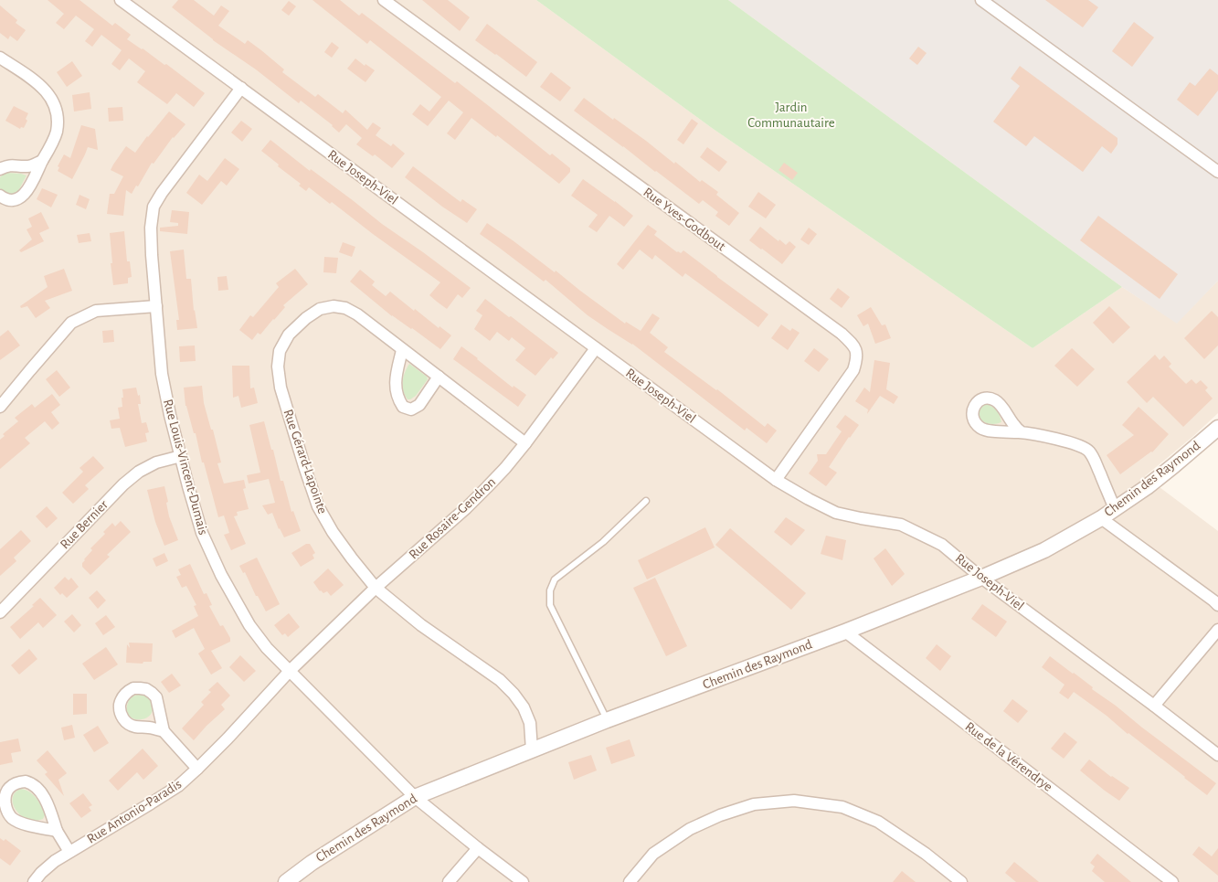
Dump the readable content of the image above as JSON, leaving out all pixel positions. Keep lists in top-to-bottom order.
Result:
{
  "streets": {
    "street": [
      "Rue Joseph-Viel",
      "Rue Yves-Godbout",
      "Rue Gérard-Lapointe",
      "Rue Louis-Vincent-Dumais",
      "Chemin des Raymond",
      "Rue Rosaire-Gendron",
      "Rue Bernier",
      "Rue de la Vérendrye",
      "Rue Antonio-Paradis"
    ]
  },
  "crossings": [
    ["Rue Joseph-Viel", "Rue Yves-Godbout"],
    ["Rue Joseph-Viel", "Rue Louis-Vincent-Dumais"],
    ["Rue Joseph-Viel", "Chemin des Raymond"],
    ["Rue Joseph-Viel", "Rue Rosaire-Gendron"],
    ["Rue Gérard-Lapointe", "Chemin des Raymond"],
    ["Rue Gérard-Lapointe", "Rue Rosaire-Gendron"],
    ["Rue Louis-Vincent-Dumais", "Chemin des Raymond"],
    ["Rue Louis-Vincent-Dumais", "Rue Rosaire-Gendron"],
    ["Rue Louis-Vincent-Dumais", "Rue Bernier"],
    ["Rue Louis-Vincent-Dumais", "Rue Antonio-Paradis"],
    ["Chemin des Raymond", "Rue de la Vérendrye"],
    ["Rue Rosaire-Gendron", "Rue Antonio-Paradis"]
  ],
  "parks": ["Jardin Communautaire"]
}
